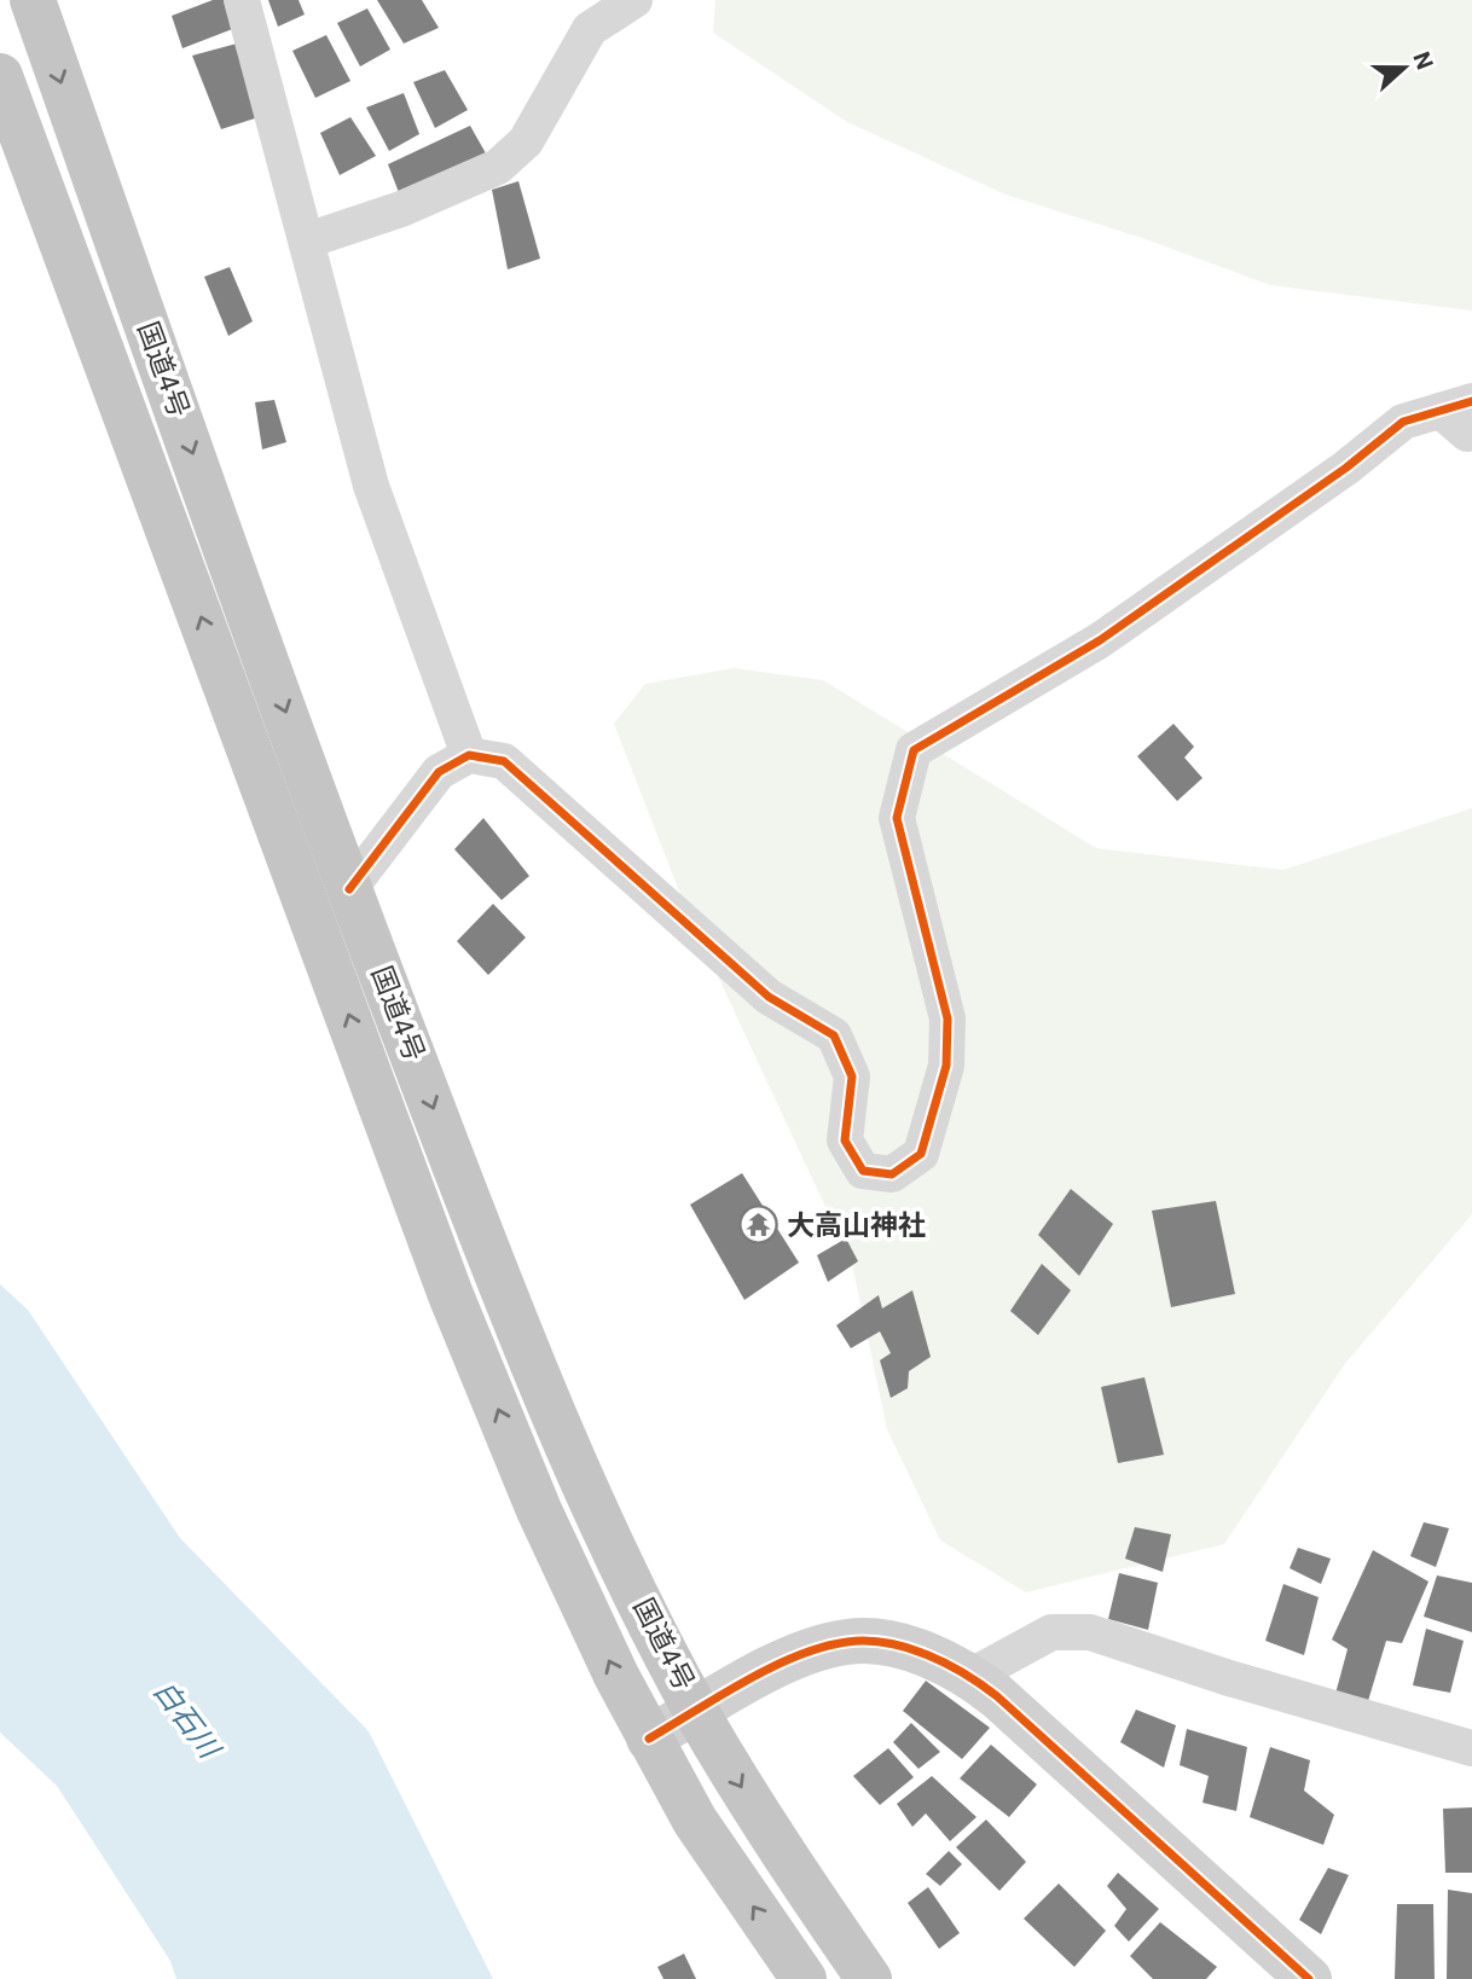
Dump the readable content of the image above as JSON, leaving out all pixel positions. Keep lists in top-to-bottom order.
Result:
{
  "streets": {
    "highway": ["国道4号"]
  },
  "water": ["白石川"],
  "places": {
    "temple": ["大高山神社"]
  },
  "north": "right"
}
